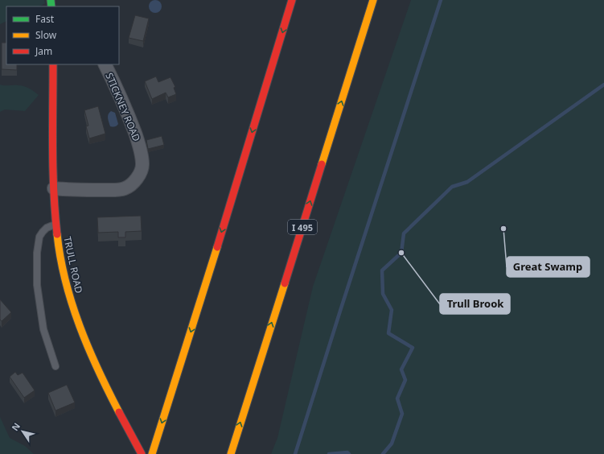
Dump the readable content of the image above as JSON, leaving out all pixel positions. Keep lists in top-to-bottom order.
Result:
{
  "streets": {
    "main road": ["I 495", "TRULL ROAD"],
    "street": ["STICKNEY ROAD"]
  },
  "crossings": [
    ["STICKNEY ROAD", "TRULL ROAD"]
  ],
  "places": ["Great Swamp", "Trull Brook"],
  "legend": ["Fast", "Slow", "Jam"],
  "north": "top left"
}
